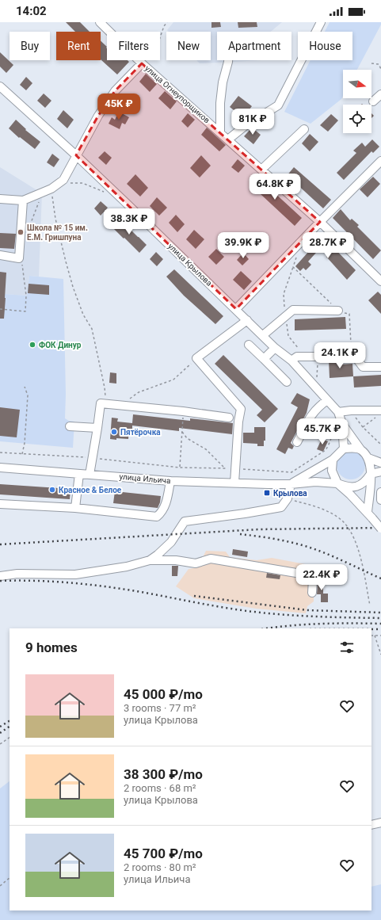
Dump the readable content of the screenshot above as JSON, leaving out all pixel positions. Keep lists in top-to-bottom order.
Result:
{
  "streets": {
    "street": ["улица Огнеупорщиков", "улица Крылова", "улица Ильича"]
  },
  "places": {
    "other": [
      "Школа № 15 им. Е.М. Гришпуна",
      "ФОК Динур",
      "Пятёрочка",
      "Красное & Белое"
    ],
    "transit": ["Крылова"]
  },
  "north": "right",
  "page": {
    "status": "14:02",
    "chip": [
      "Buy",
      "Rent",
      "Filters",
      "New",
      "Apartment",
      "House"
    ],
    "price": [
      "45K ₽",
      "81K ₽",
      "64.8K ₽",
      "38.3K ₽",
      "39.9K ₽",
      "28.7K ₽",
      "24.1K ₽",
      "45.7K ₽",
      "22.4K ₽"
    ],
    "heading": "9 homes",
    "list": [
      {
        "name": "45 000 ₽/mo",
        "note": "3 rooms · 77 m² · улица Крылова"
      },
      {
        "name": "38 300 ₽/mo",
        "note": "2 rooms · 68 m² · улица Крылова"
      },
      {
        "name": "45 700 ₽/mo",
        "note": "2 rooms · 80 m² · улица Ильича"
      }
    ]
  }
}
